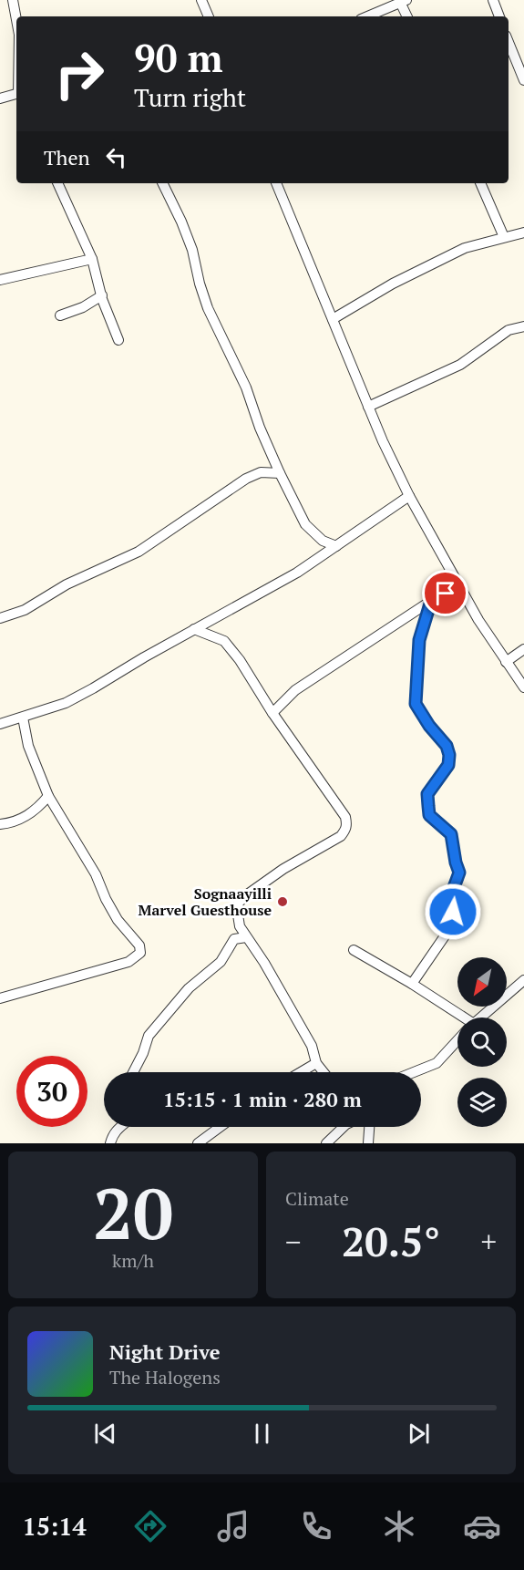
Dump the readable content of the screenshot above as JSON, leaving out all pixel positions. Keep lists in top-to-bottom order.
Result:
{
  "places": ["Sognaayilli Marvel Guesthouse"],
  "north": "bottom left",
  "page": {
    "turn": ["90 m", "Turn right"],
    "then": "Then",
    "limit": "30",
    "trip": "15:15 · 1 min · 280 m",
    "tile": [
      ["20", "km/h"],
      "Climate"
    ],
    "heat": ["−", "20.5°", "+"],
    "song": ["Night Drive", "The Halogens"],
    "tabs": "15:14"
  }
}
